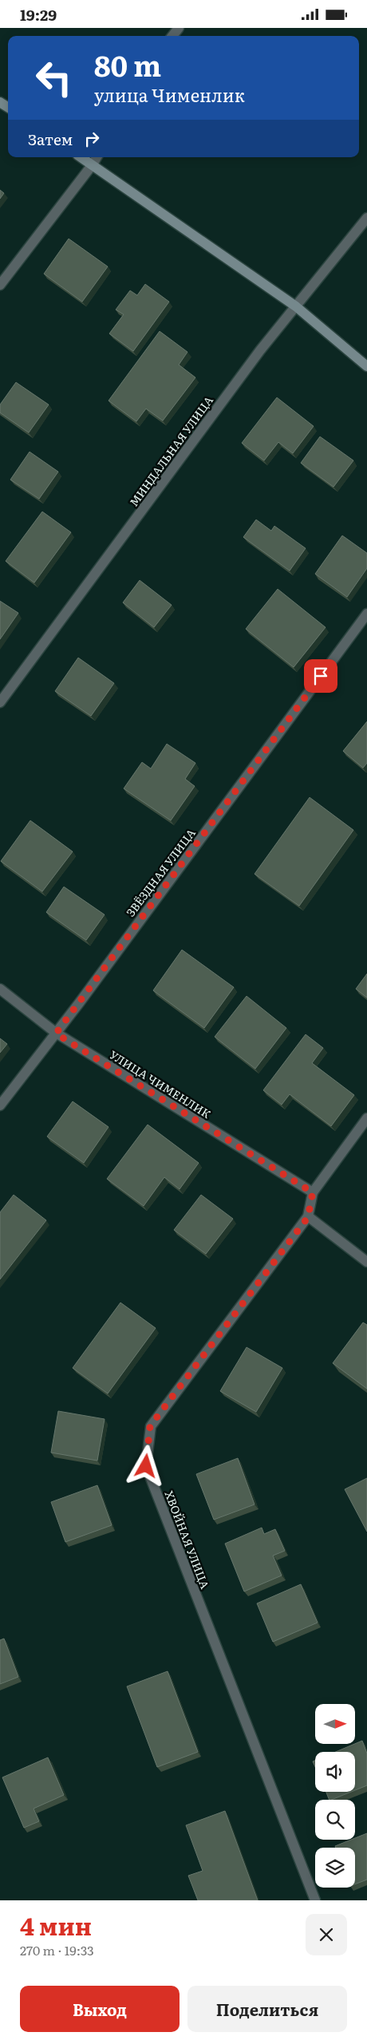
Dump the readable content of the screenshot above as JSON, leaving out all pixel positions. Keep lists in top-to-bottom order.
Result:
{
  "streets": {
    "street": [
      "МИНДАЛЬНАЯ УЛИЦА",
      "ЗВЁЗДНАЯ УЛИЦА",
      "УЛИЦА ЧИМЕНЛИК",
      "ХВОЙНАЯ УЛИЦА"
    ]
  },
  "crossings": [
    ["ЗВЁЗДНАЯ УЛИЦА", "УЛИЦА ЧИМЕНЛИК"],
    ["УЛИЦА ЧИМЕНЛИК", "ХВОЙНАЯ УЛИЦА"]
  ],
  "north": "right",
  "page": {
    "status": "19:29",
    "turn": ["80 m", "улица Чименлик"],
    "then": "Затем",
    "heading": ["4 мин", "270 m · 19:33"],
    "buttons": ["Выход", "Поделиться"]
  }
}
